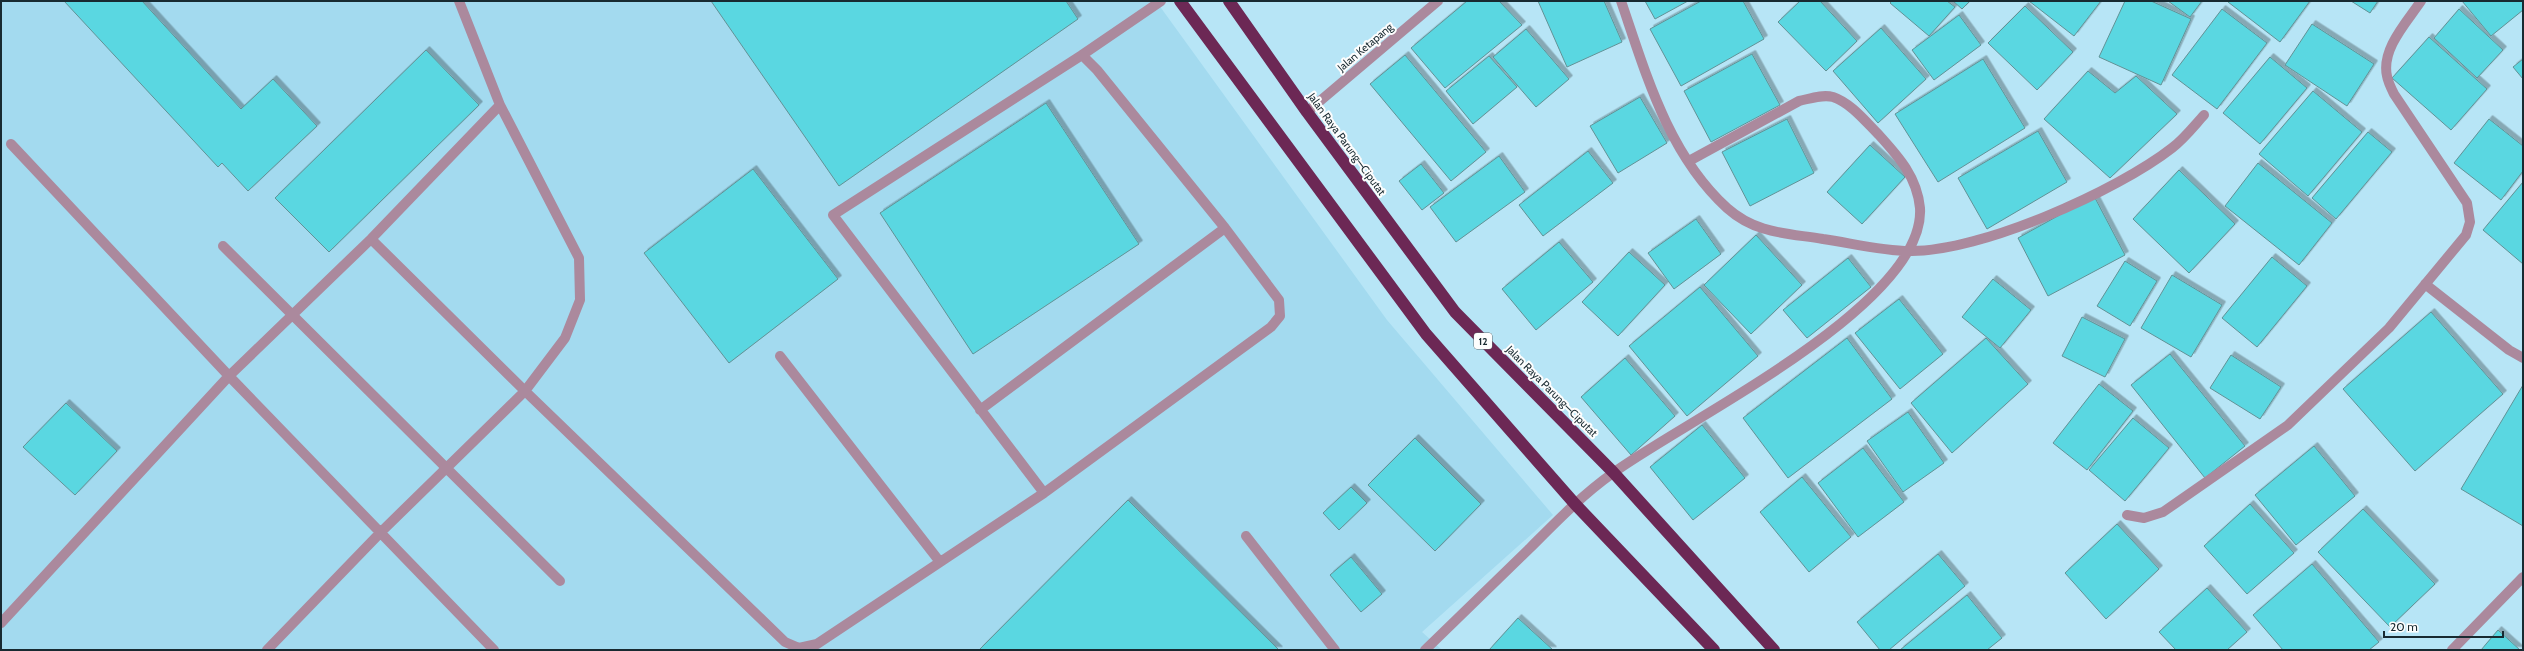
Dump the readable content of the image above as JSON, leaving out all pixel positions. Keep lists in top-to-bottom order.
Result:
{
  "streets": {
    "highway": ["Jalan Raya Parung—Ciputat", "12"],
    "street": ["Jalan Ketapang"]
  },
  "crossings": [
    ["Jalan Ketapang", "Jalan Raya Parung—Ciputat"]
  ],
  "scale_bar": "20 m"
}
